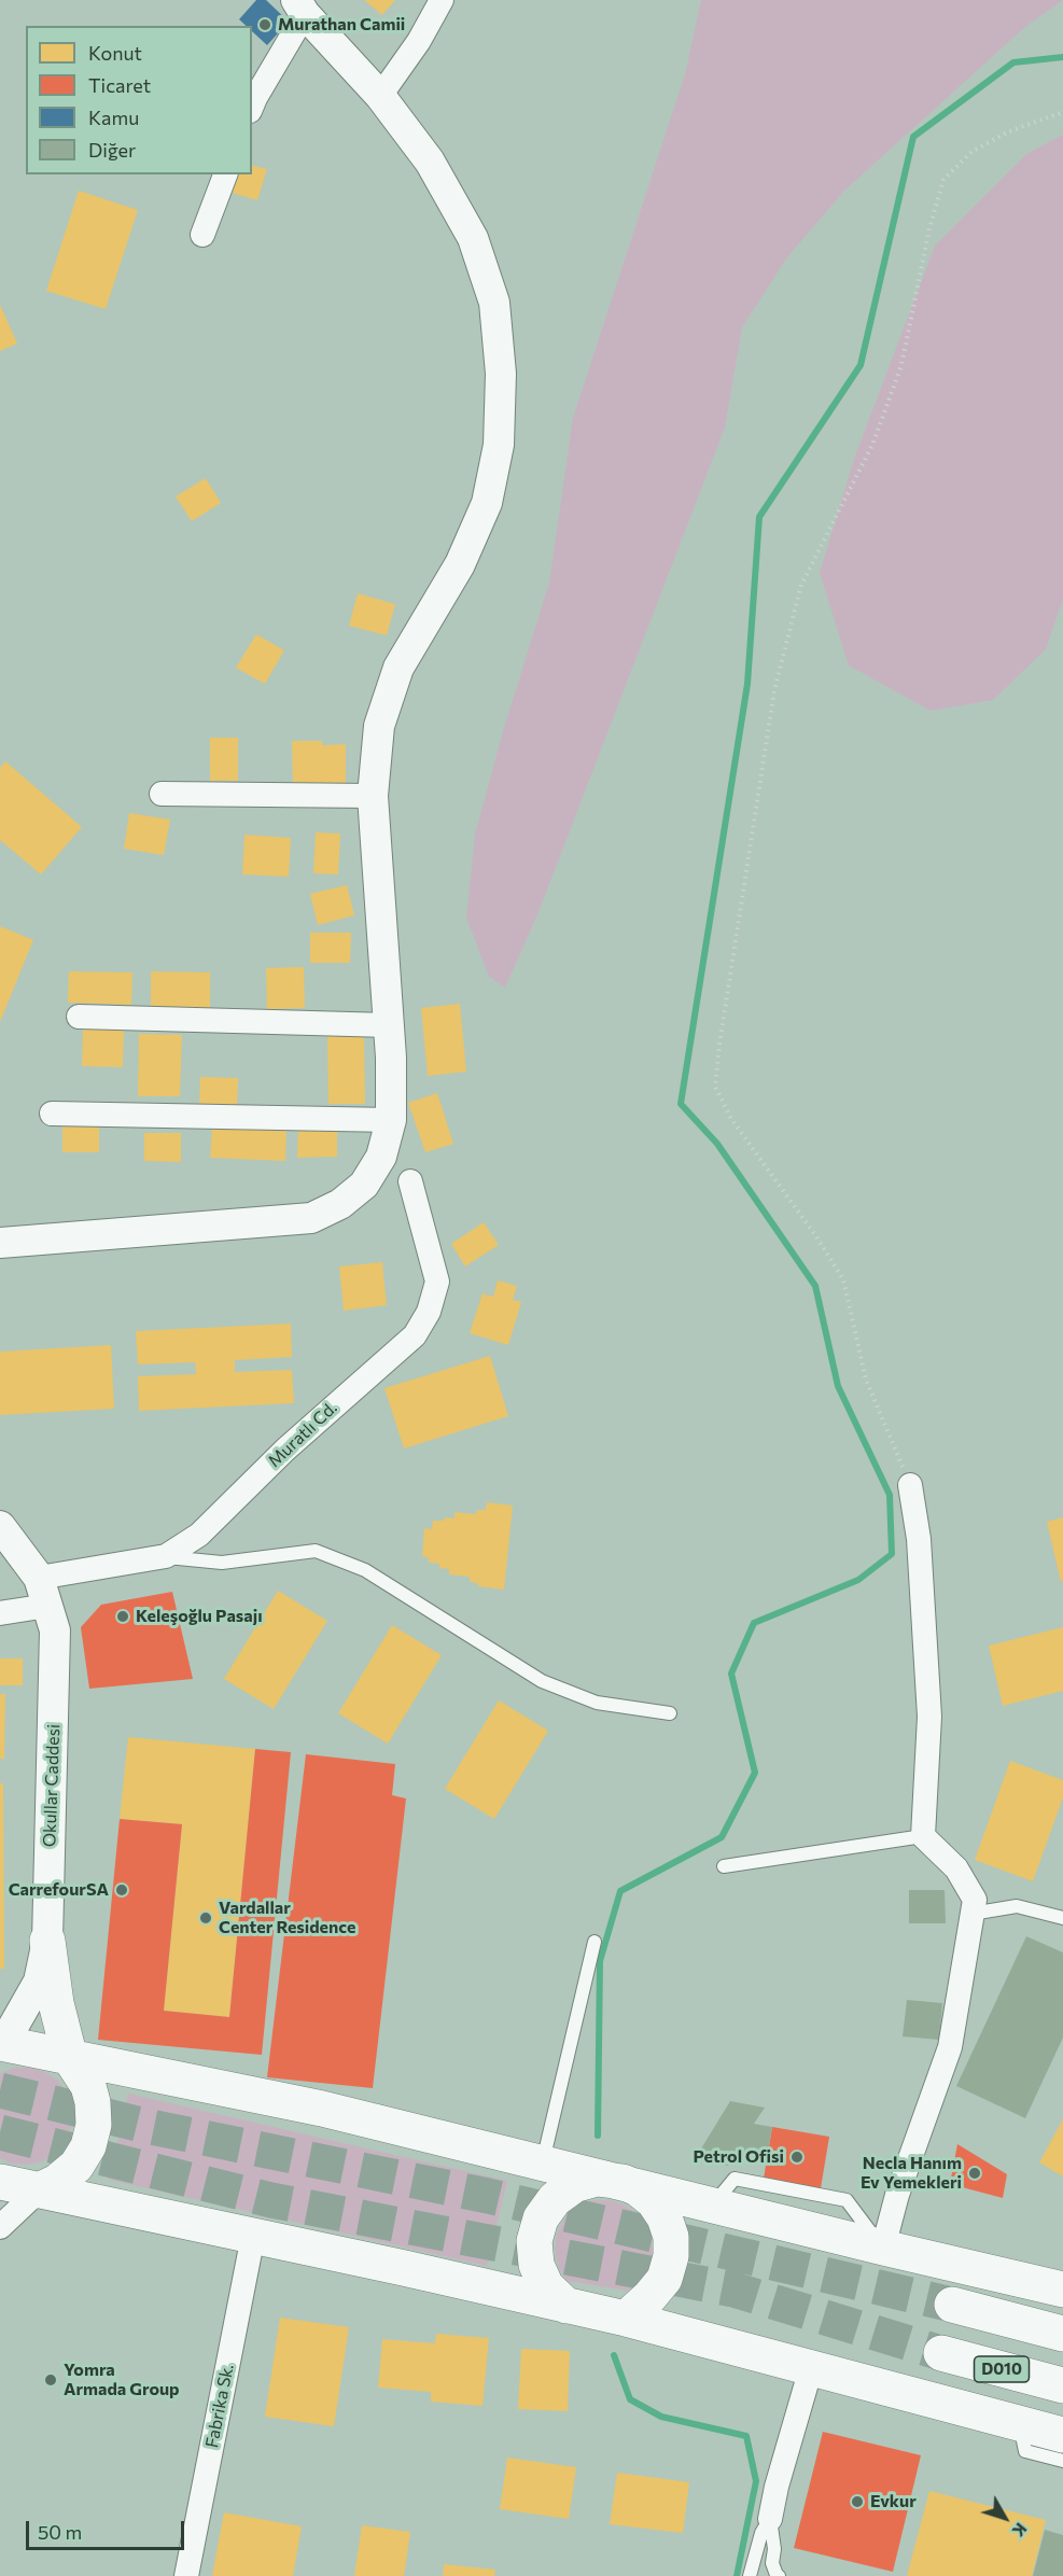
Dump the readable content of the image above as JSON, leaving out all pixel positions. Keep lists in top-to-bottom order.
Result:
{
  "streets": {
    "highway": ["D010"],
    "street": ["Muratlı Cd.", "Okullar Caddesi", "Fabrika Sk."]
  },
  "crossings": [
    ["Muratlı Cd.", "Okullar Caddesi"]
  ],
  "places": [
    "Murathan Camii",
    "Keleşoğlu Pasajı",
    "CarrefourSA",
    "Vardallar Center Residence",
    "Petrol Ofisi",
    "Necla Hanım Ev Yemekleri",
    "Yomra Armada Group",
    "Evkur"
  ],
  "legend": [
    "Konut",
    "Ticaret",
    "Kamu",
    "Diğer"
  ],
  "scale_bar": "50 m",
  "north": "bottom right"
}
